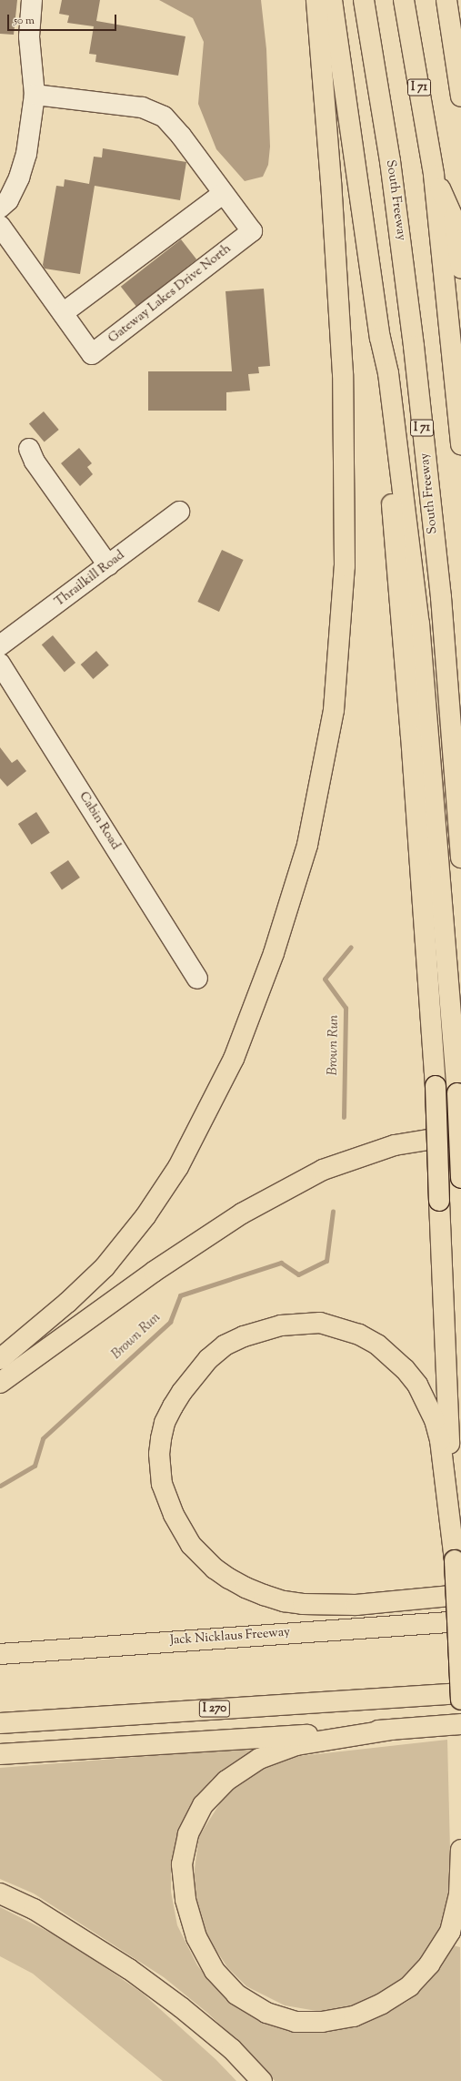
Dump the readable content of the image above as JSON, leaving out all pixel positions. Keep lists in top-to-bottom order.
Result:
{
  "streets": {
    "highway": [
      "I 71",
      "South Freeway",
      "Jack Nicklaus Freeway",
      "I 270"
    ],
    "street": ["Gateway Lakes Drive North", "Thrailkill Road", "Cabin Road"]
  },
  "water": ["Brown Run"],
  "scale_bar": "50 m"
}
